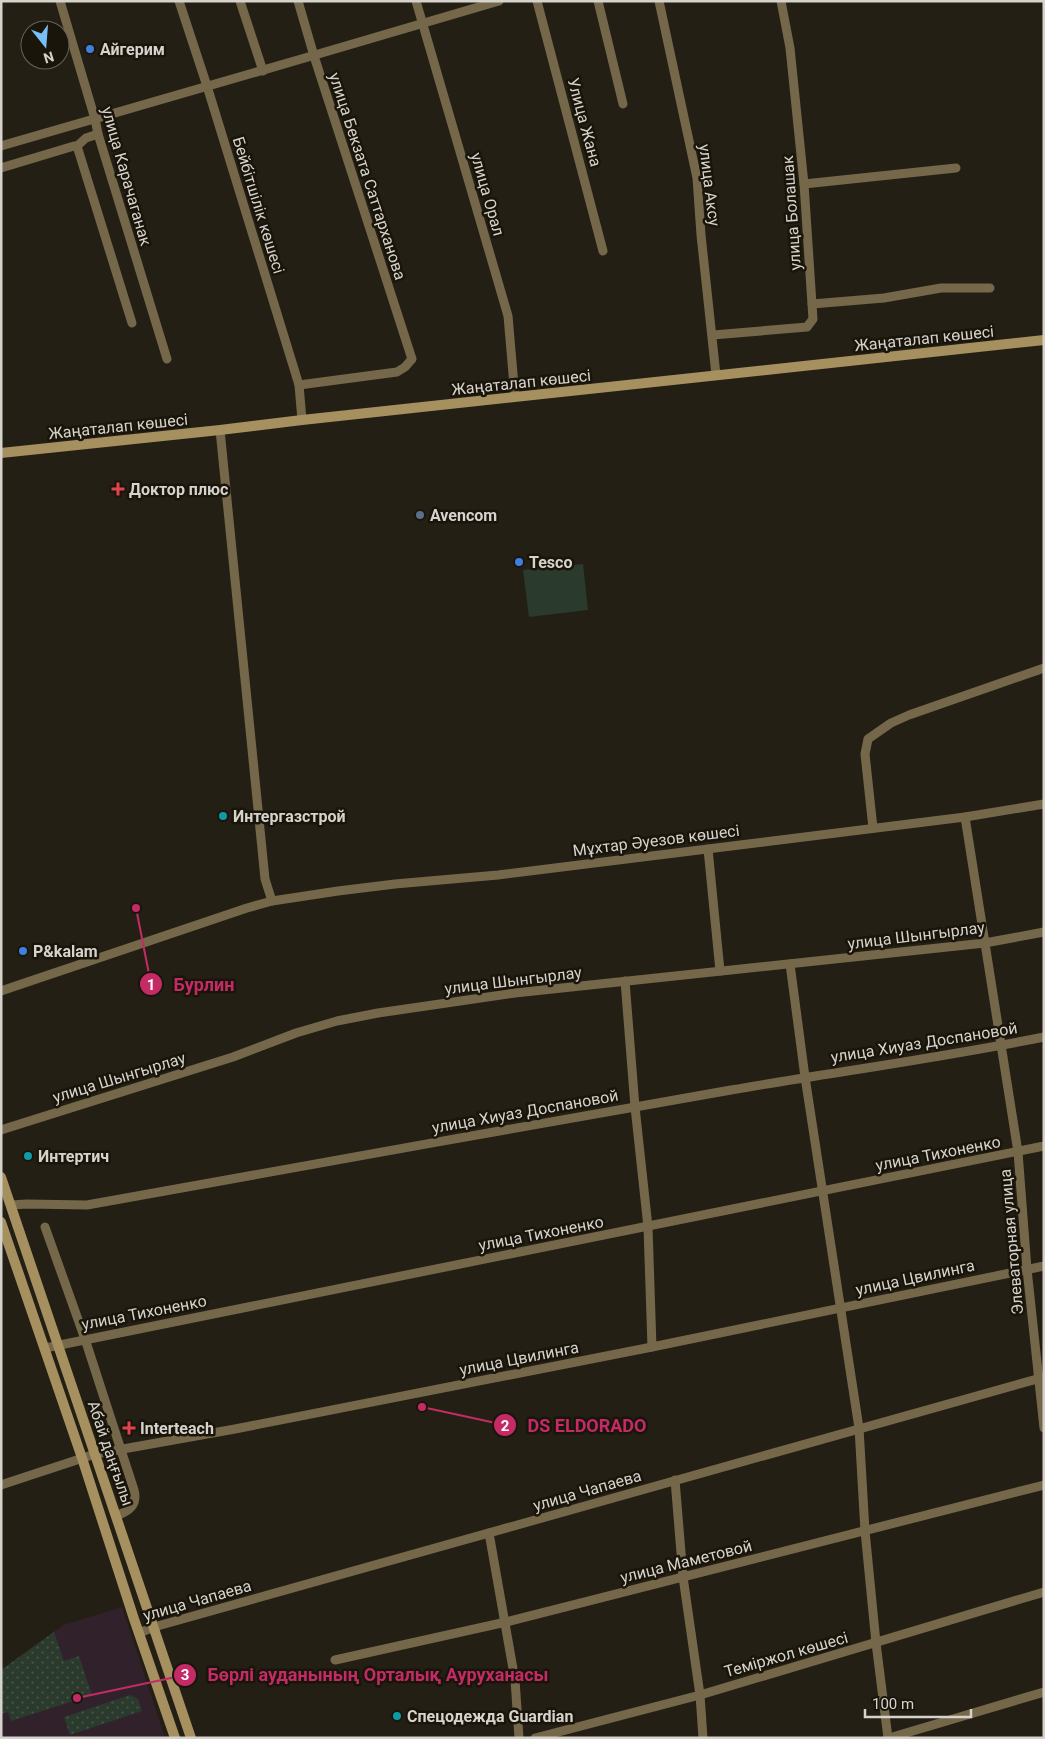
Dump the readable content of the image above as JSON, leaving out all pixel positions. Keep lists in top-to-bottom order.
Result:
{
  "streets": {
    "street": [
      "Улица Жана",
      "улица Карачаганак",
      "улица Бекзата Саттарханова",
      "улица Аксу",
      "улица Орал",
      "Бейбітшілік көшесі",
      "улица Болашак",
      "Жаңаталап көшесі",
      "Мұхтар Әуезов көшесі",
      "улица Шынгырлау",
      "улица Хиуаз Доспановой",
      "улица Тихоненко",
      "Элеваторная улица",
      "улица Цвилинга",
      "Абай даңғылы",
      "улица Чапаева",
      "улица Маметовой",
      "Теміржол көшесі"
    ]
  },
  "crossings": [
    ["улица Бекзата Саттарханова", "Бейбітшілік көшесі"],
    ["улица Аксу", "улица Болашак"],
    ["улица Аксу", "Жаңаталап көшесі"],
    ["улица Орал", "Жаңаталап көшесі"],
    ["Бейбітшілік көшесі", "Жаңаталап көшесі"],
    ["Мұхтар Әуезов көшесі", "Элеваторная улица"],
    ["улица Шынгырлау", "Элеваторная улица"],
    ["улица Хиуаз Доспановой", "Элеваторная улица"],
    ["улица Хиуаз Доспановой", "Абай даңғылы"],
    ["улица Тихоненко", "Элеваторная улица"],
    ["улица Тихоненко", "Абай даңғылы"],
    ["Элеваторная улица", "улица Цвилинга"],
    ["Элеваторная улица", "улица Чапаева"],
    ["улица Цвилинга", "Абай даңғылы"],
    ["Абай даңғылы", "улица Чапаева"]
  ],
  "places": {
    "other": [
      "Айгерим",
      "Avencom",
      "Tesco",
      "Интергазстрой",
      "Бурлин",
      "P&kalam",
      "Интертич",
      "DS ELDORADO",
      "Бөрлі ауданының Орталық Ауруханасы",
      "Спецодежда Guardian"
    ],
    "health": ["Доктор плюс", "Interteach"]
  },
  "scale_bar": "100 m",
  "north": "bottom"
}
